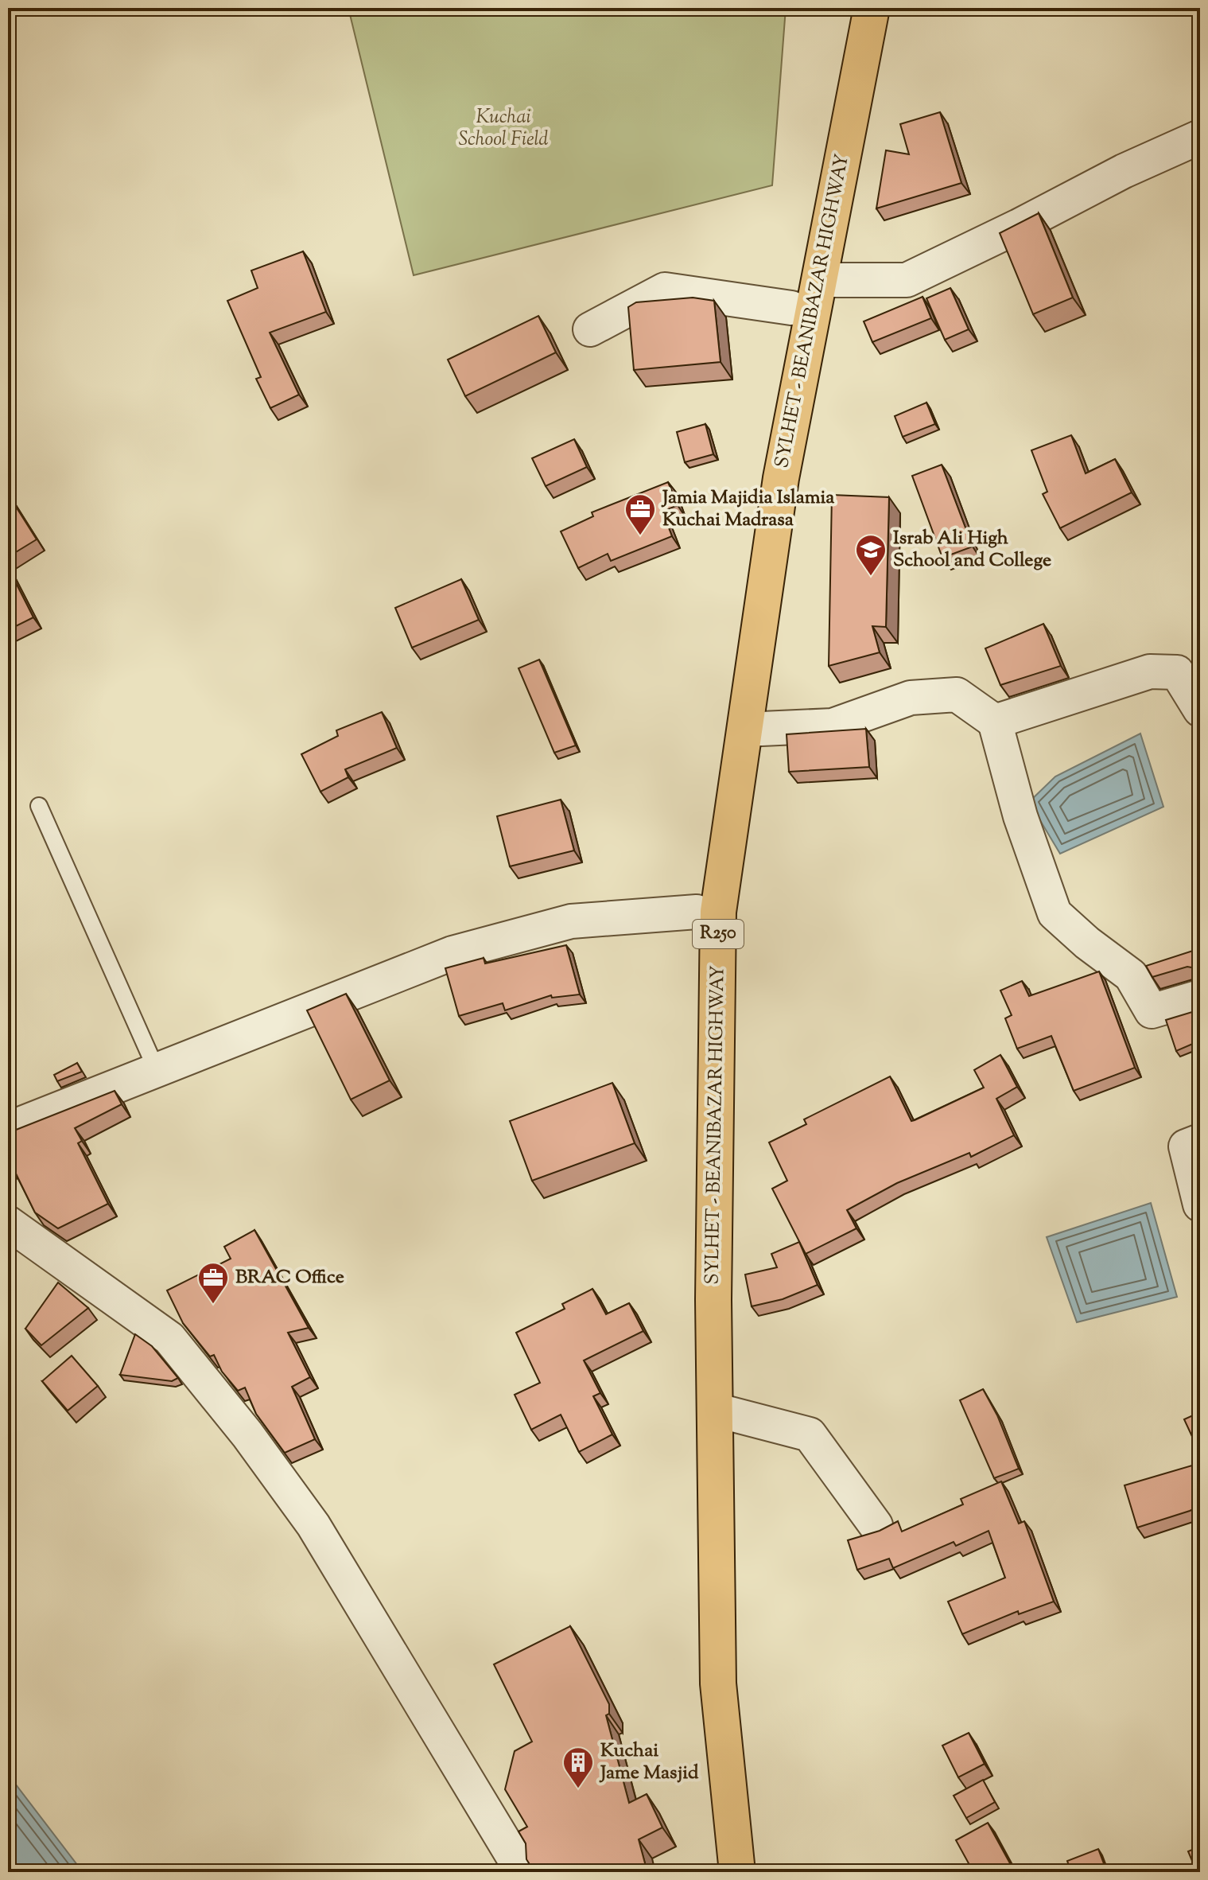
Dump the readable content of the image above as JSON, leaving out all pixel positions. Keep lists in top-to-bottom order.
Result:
{
  "streets": {
    "main road": ["SYLHET - BEANIBAZAR HIGHWAY", "R250"]
  },
  "parks": ["Kuchai School Field"],
  "places": {
    "office": ["Jamia Majidia Islamia Kuchai Madrasa", "BRAC Office"],
    "school or university": ["Israb Ali High School and College"],
    "building": ["Kuchai Jame Masjid"]
  }
}
